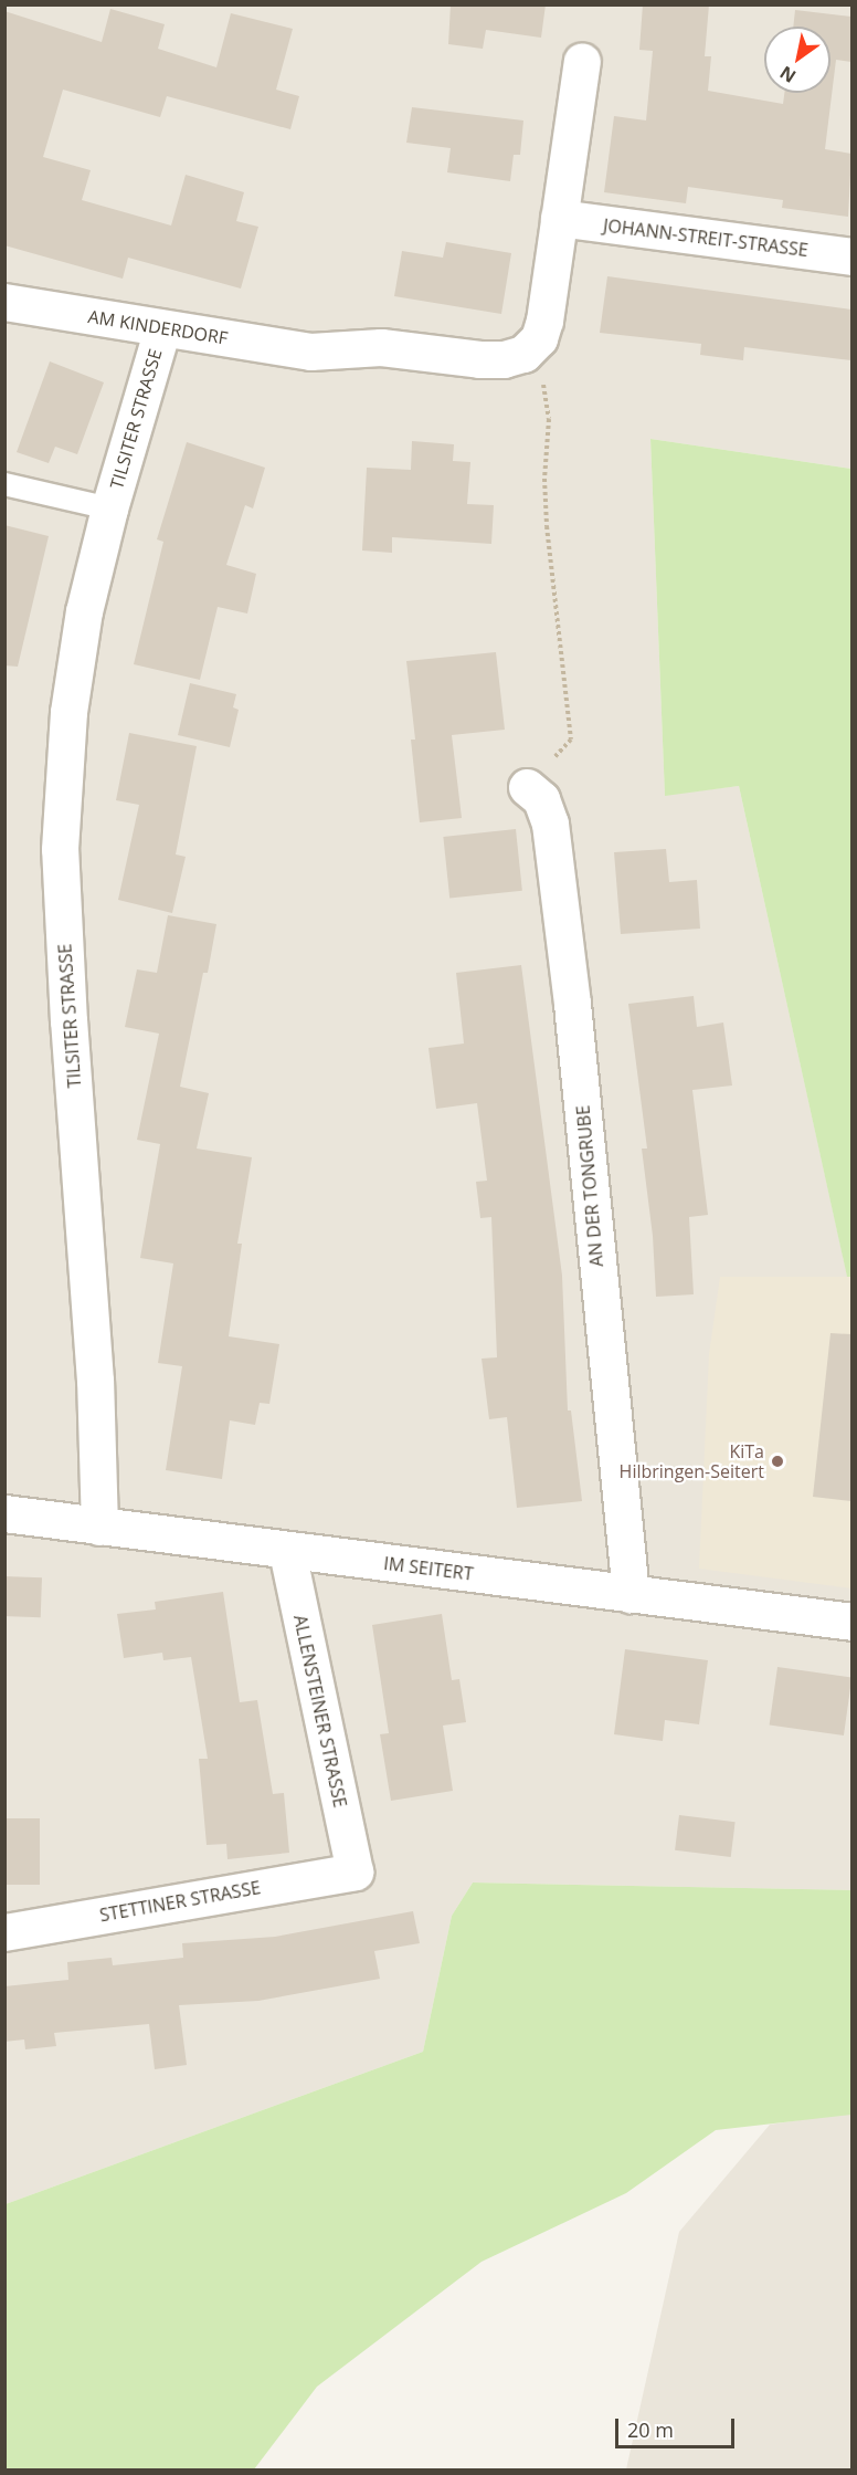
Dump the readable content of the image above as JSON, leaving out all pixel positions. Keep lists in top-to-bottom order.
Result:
{
  "streets": {
    "street": [
      "JOHANN-STREIT-STRASSE",
      "AM KINDERDORF",
      "TILSITER STRASSE",
      "AN DER TONGRUBE",
      "IM SEITERT",
      "ALLENSTEINER STRASSE",
      "STETTINER STRASSE"
    ]
  },
  "crossings": [
    ["AM KINDERDORF", "TILSITER STRASSE"],
    ["TILSITER STRASSE", "IM SEITERT"],
    ["AN DER TONGRUBE", "IM SEITERT"],
    ["IM SEITERT", "ALLENSTEINER STRASSE"],
    ["ALLENSTEINER STRASSE", "STETTINER STRASSE"]
  ],
  "places": ["KiTa Hilbringen-Seitert"],
  "scale_bar": "20 m",
  "north": "bottom left"
}
